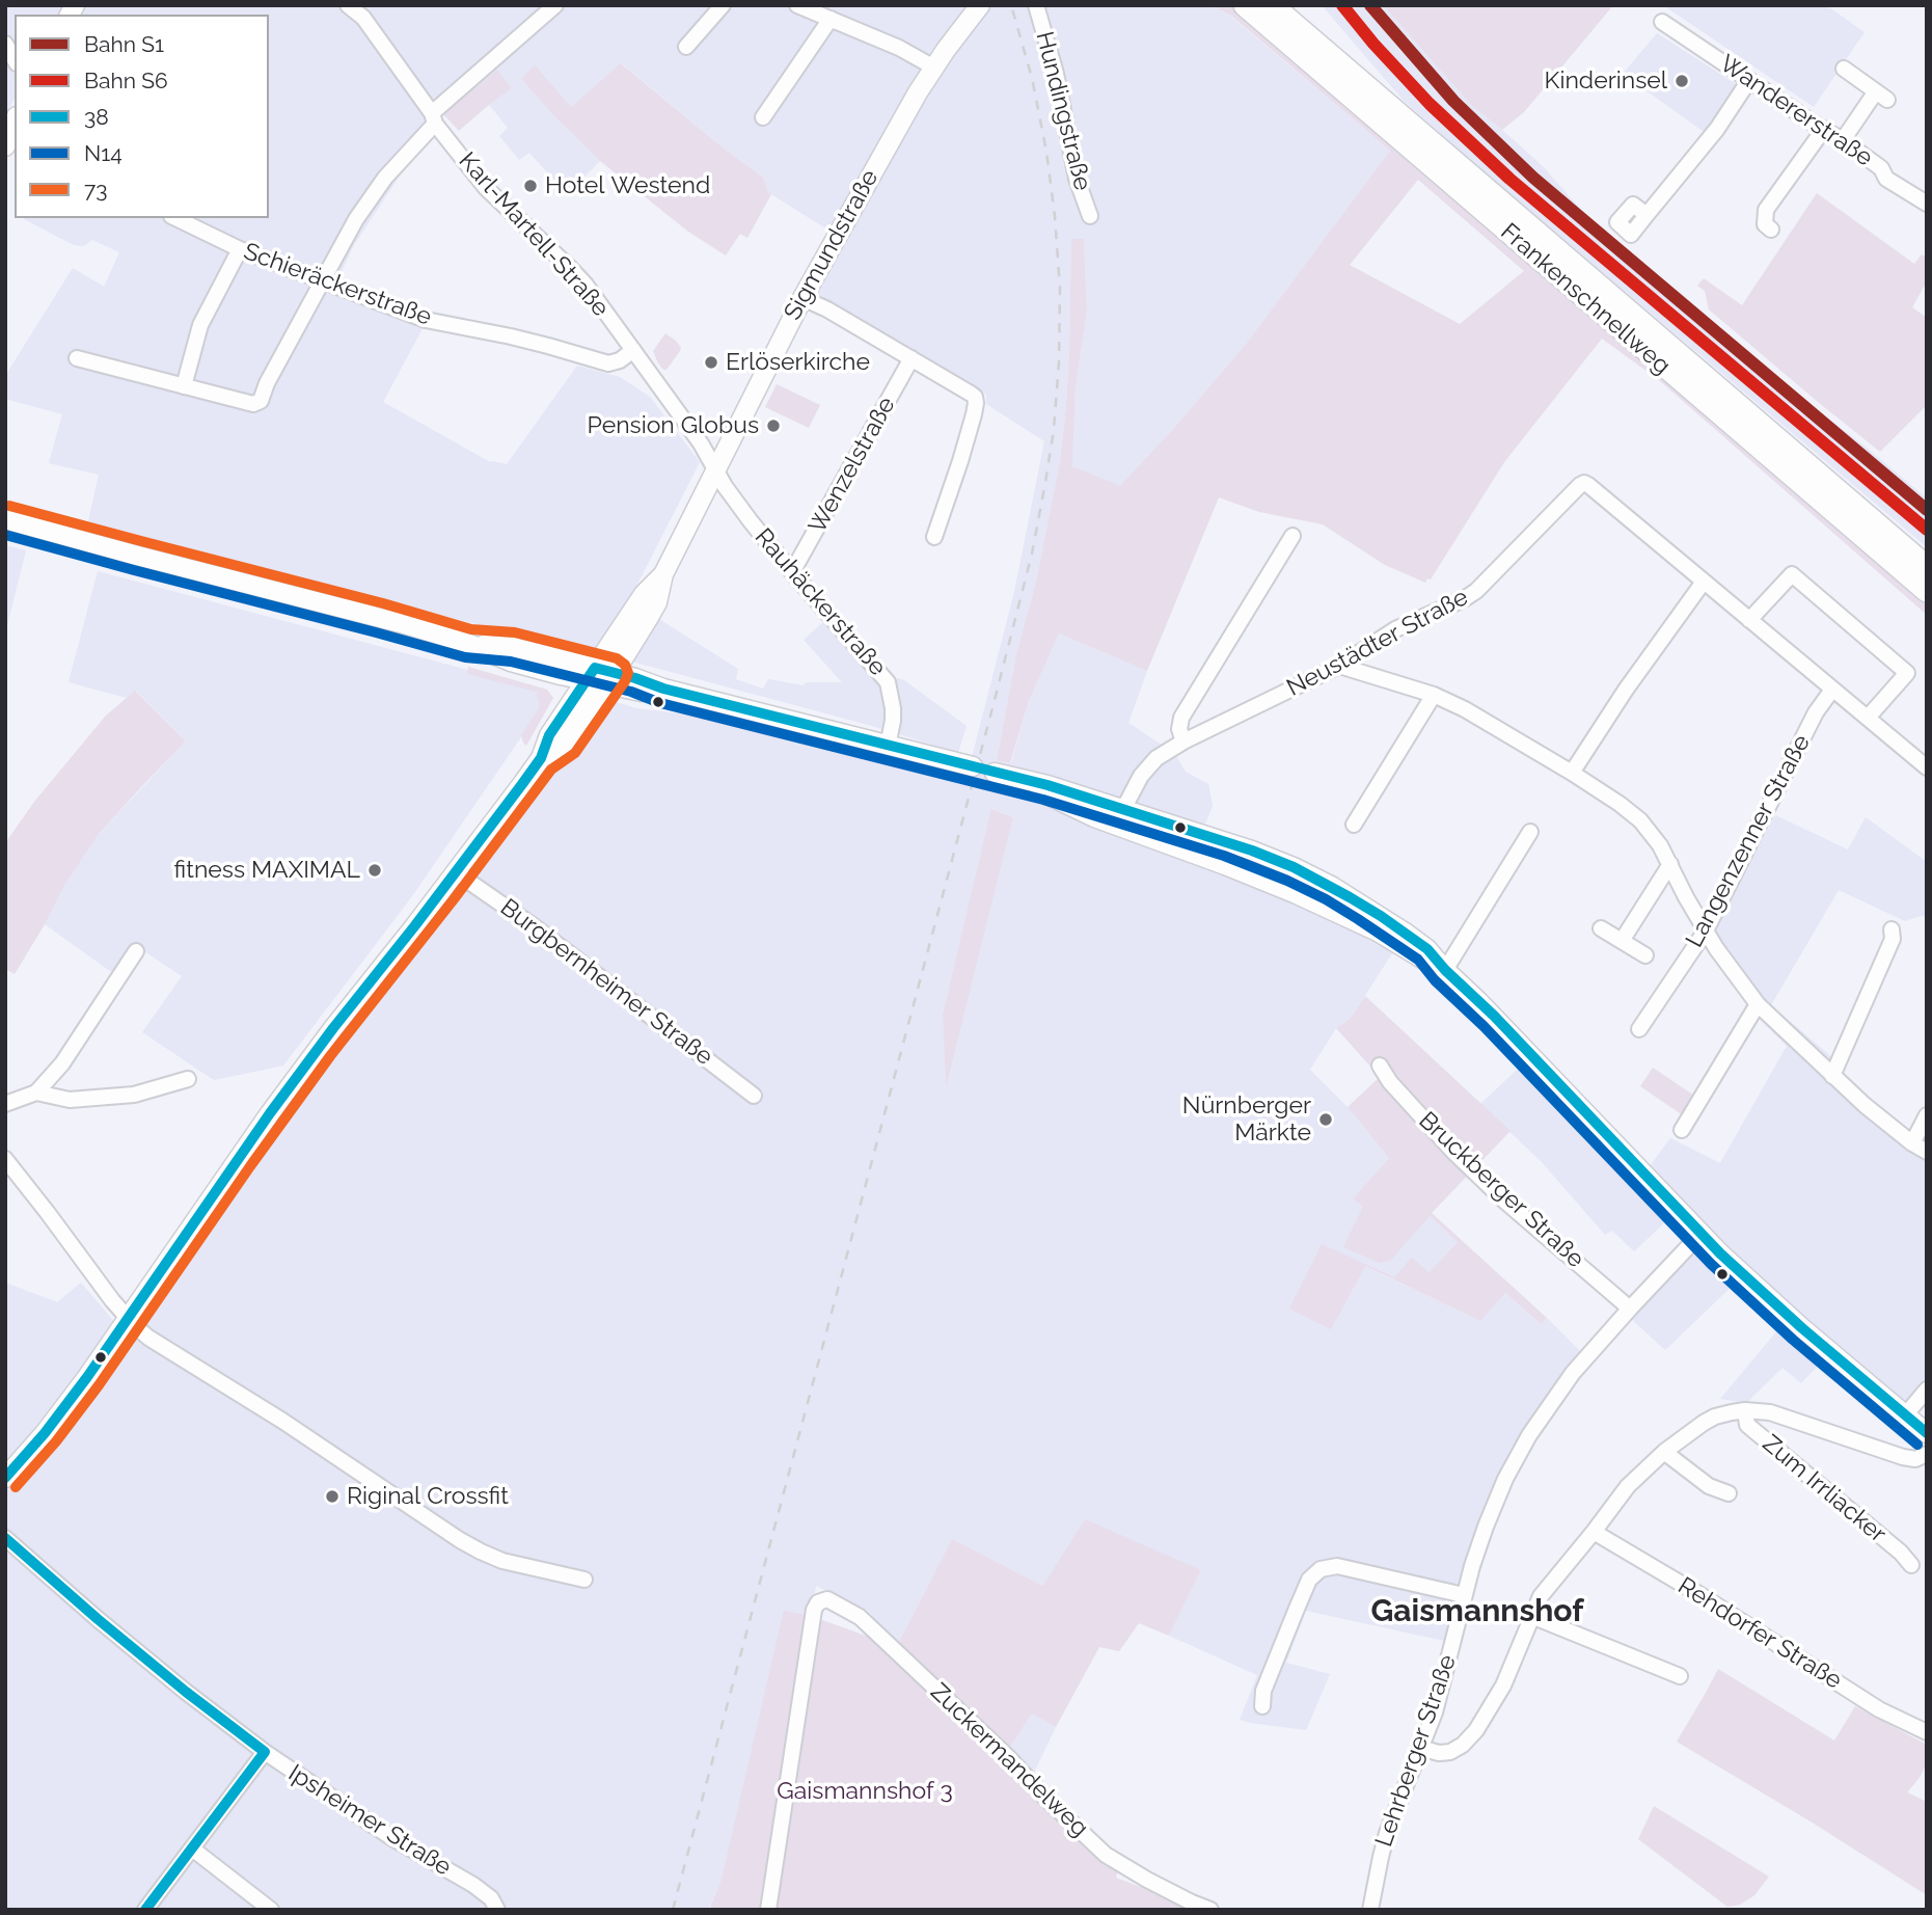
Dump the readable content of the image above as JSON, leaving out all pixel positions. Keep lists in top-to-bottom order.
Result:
{
  "streets": {
    "highway": ["Frankenschnellweg"],
    "main road": ["Sigmundstraße"],
    "street": [
      "Hundingstraße",
      "Wandererstraße",
      "Karl-Martell-Straße",
      "Schieräckerstraße",
      "Wenzelstraße",
      "Rauhäckerstraße",
      "Neustädter Straße",
      "Langenzenner Straße",
      "Burgbernheimer Straße",
      "Bruckberger Straße",
      "Zum Irrliacker",
      "Rehdorfer Straße",
      "Lehrberger Straße",
      "Zuckermandelweg",
      "Ipsheimer Straße"
    ]
  },
  "crossings": [
    ["Karl-Martell-Straße", "Sigmundstraße"],
    ["Karl-Martell-Straße", "Schieräckerstraße"],
    ["Karl-Martell-Straße", "Rauhäckerstraße"],
    ["Sigmundstraße", "Rauhäckerstraße"],
    ["Sigmundstraße", "Burgbernheimer Straße"],
    ["Wenzelstraße", "Rauhäckerstraße"],
    ["Neustädter Straße", "Langenzenner Straße"],
    ["Bruckberger Straße", "Lehrberger Straße"]
  ],
  "districts": ["Gaismannshof"],
  "parks": ["Gaismannshof 3"],
  "places": [
    "Kinderinsel",
    "Hotel Westend",
    "Erlöserkirche",
    "Pension Globus",
    "fitness MAXIMAL",
    "Nürnberger Märkte",
    "Riginal Crossfit"
  ],
  "lines": [
    "rail line S1",
    "rail line S6",
    "transit line 73",
    "transit line N14",
    "transit line 38"
  ],
  "legend": [
    "Bahn S1",
    "Bahn S6",
    "38",
    "N14",
    "73"
  ]
}
